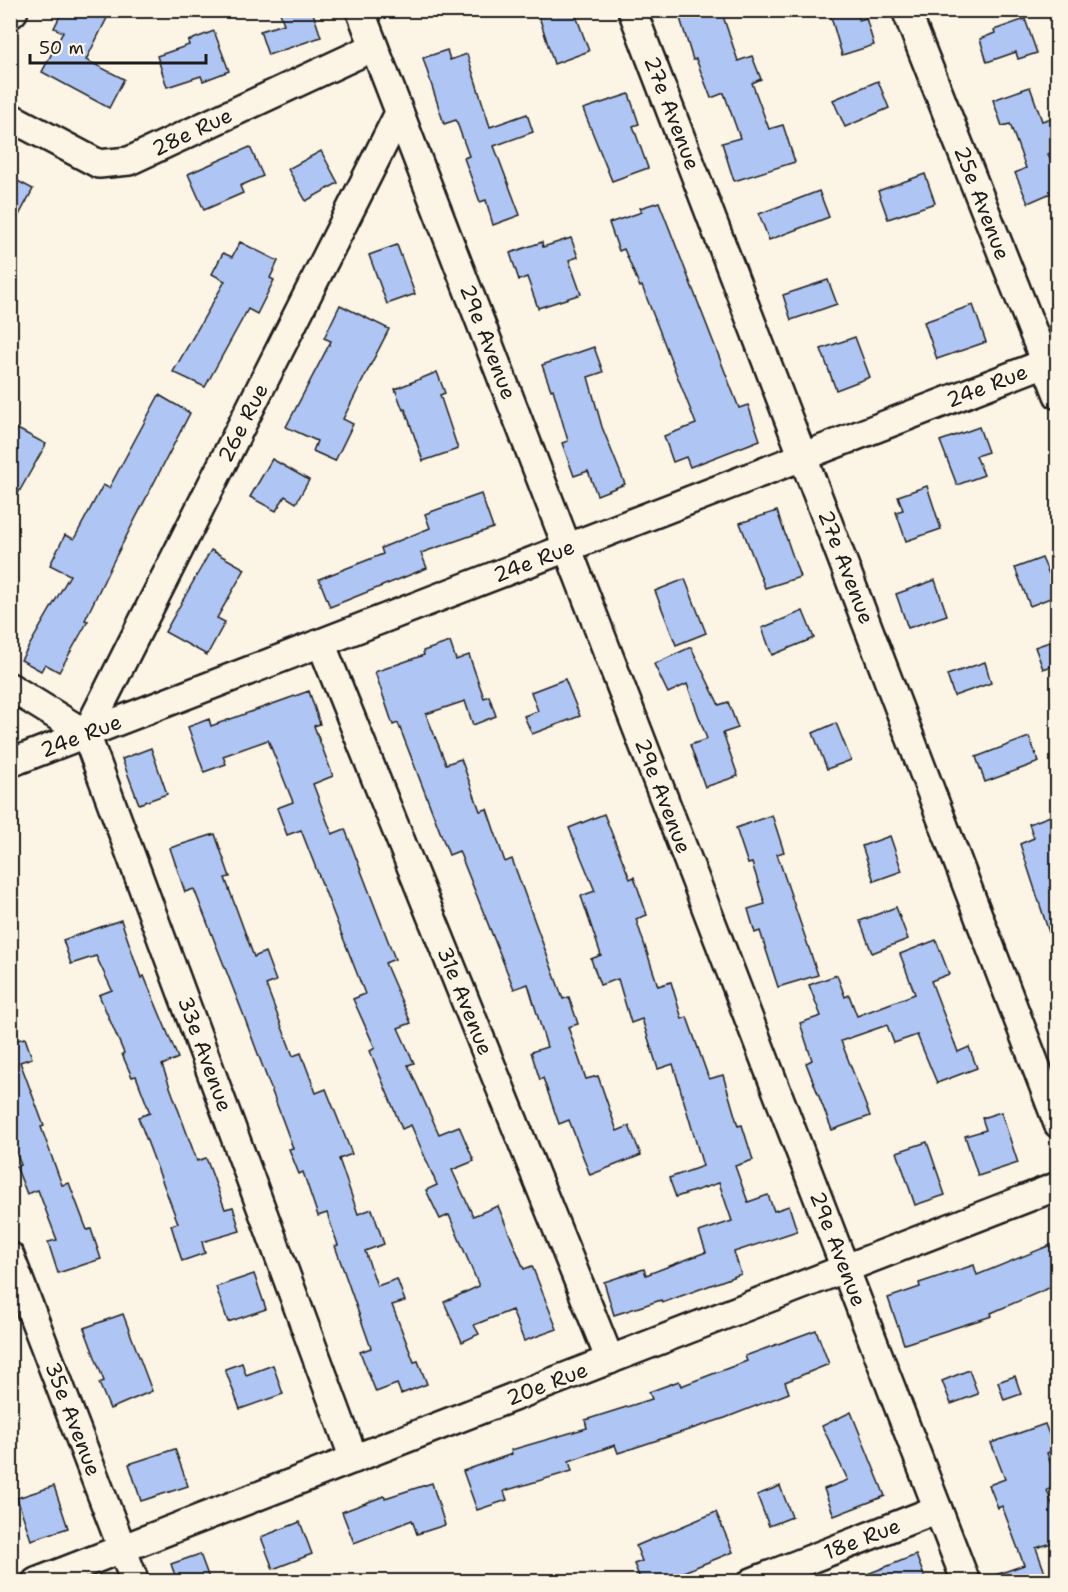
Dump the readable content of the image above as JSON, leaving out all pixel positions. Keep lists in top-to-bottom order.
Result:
{
  "streets": {
    "street": [
      "27e Avenue",
      "28e Rue",
      "25e Avenue",
      "29e Avenue",
      "24e Rue",
      "26e Rue",
      "31e Avenue",
      "33e Avenue",
      "20e Rue",
      "35e Avenue",
      "18e Rue"
    ]
  },
  "crossings": [
    ["27e Avenue", "24e Rue"],
    ["28e Rue", "29e Avenue"],
    ["25e Avenue", "24e Rue"],
    ["29e Avenue", "24e Rue"],
    ["29e Avenue", "26e Rue"],
    ["29e Avenue", "20e Rue"],
    ["29e Avenue", "18e Rue"],
    ["24e Rue", "26e Rue"],
    ["24e Rue", "31e Avenue"],
    ["24e Rue", "33e Avenue"],
    ["26e Rue", "33e Avenue"],
    ["31e Avenue", "20e Rue"],
    ["33e Avenue", "20e Rue"],
    ["20e Rue", "35e Avenue"]
  ],
  "scale_bar": "50 m"
}
